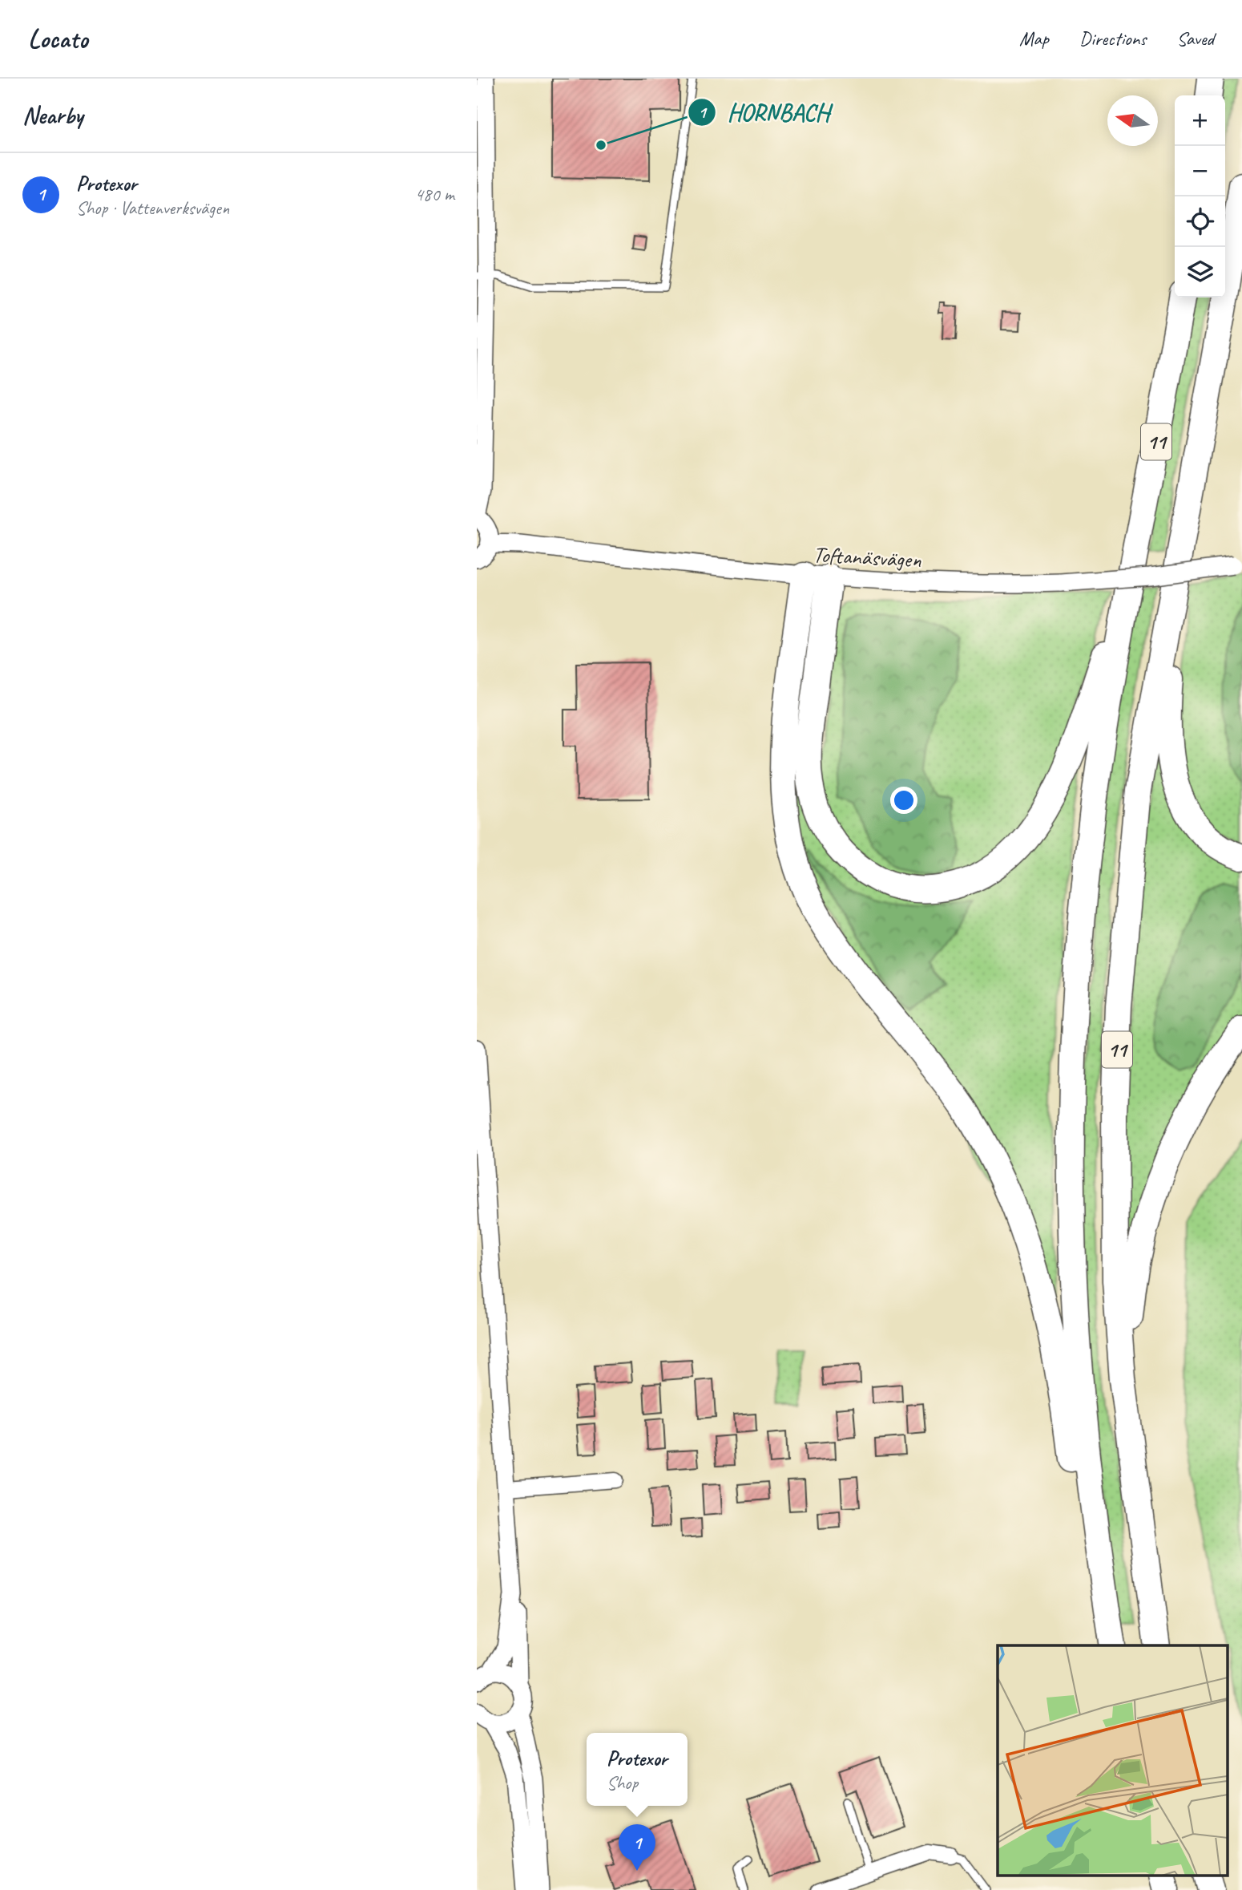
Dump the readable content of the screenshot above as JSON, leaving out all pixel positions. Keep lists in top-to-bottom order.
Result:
{
  "streets": {
    "highway": ["11"],
    "street": ["Toftanäsvägen"]
  },
  "places": ["HORNBACH"],
  "north": "left",
  "page": {
    "header": "Locato",
    "nav": ["Map", "Directions", "Saved"],
    "heading": "Nearby",
    "map_buttons": ["+", "−"],
    "list": [
      {
        "mark": "1",
        "name": "Protexor",
        "note": "Shop · Vattenverksvägen",
        "value": "480 m"
      }
    ],
    "popup": ["Protexor", "Shop"],
    "pins": "1"
  }
}
